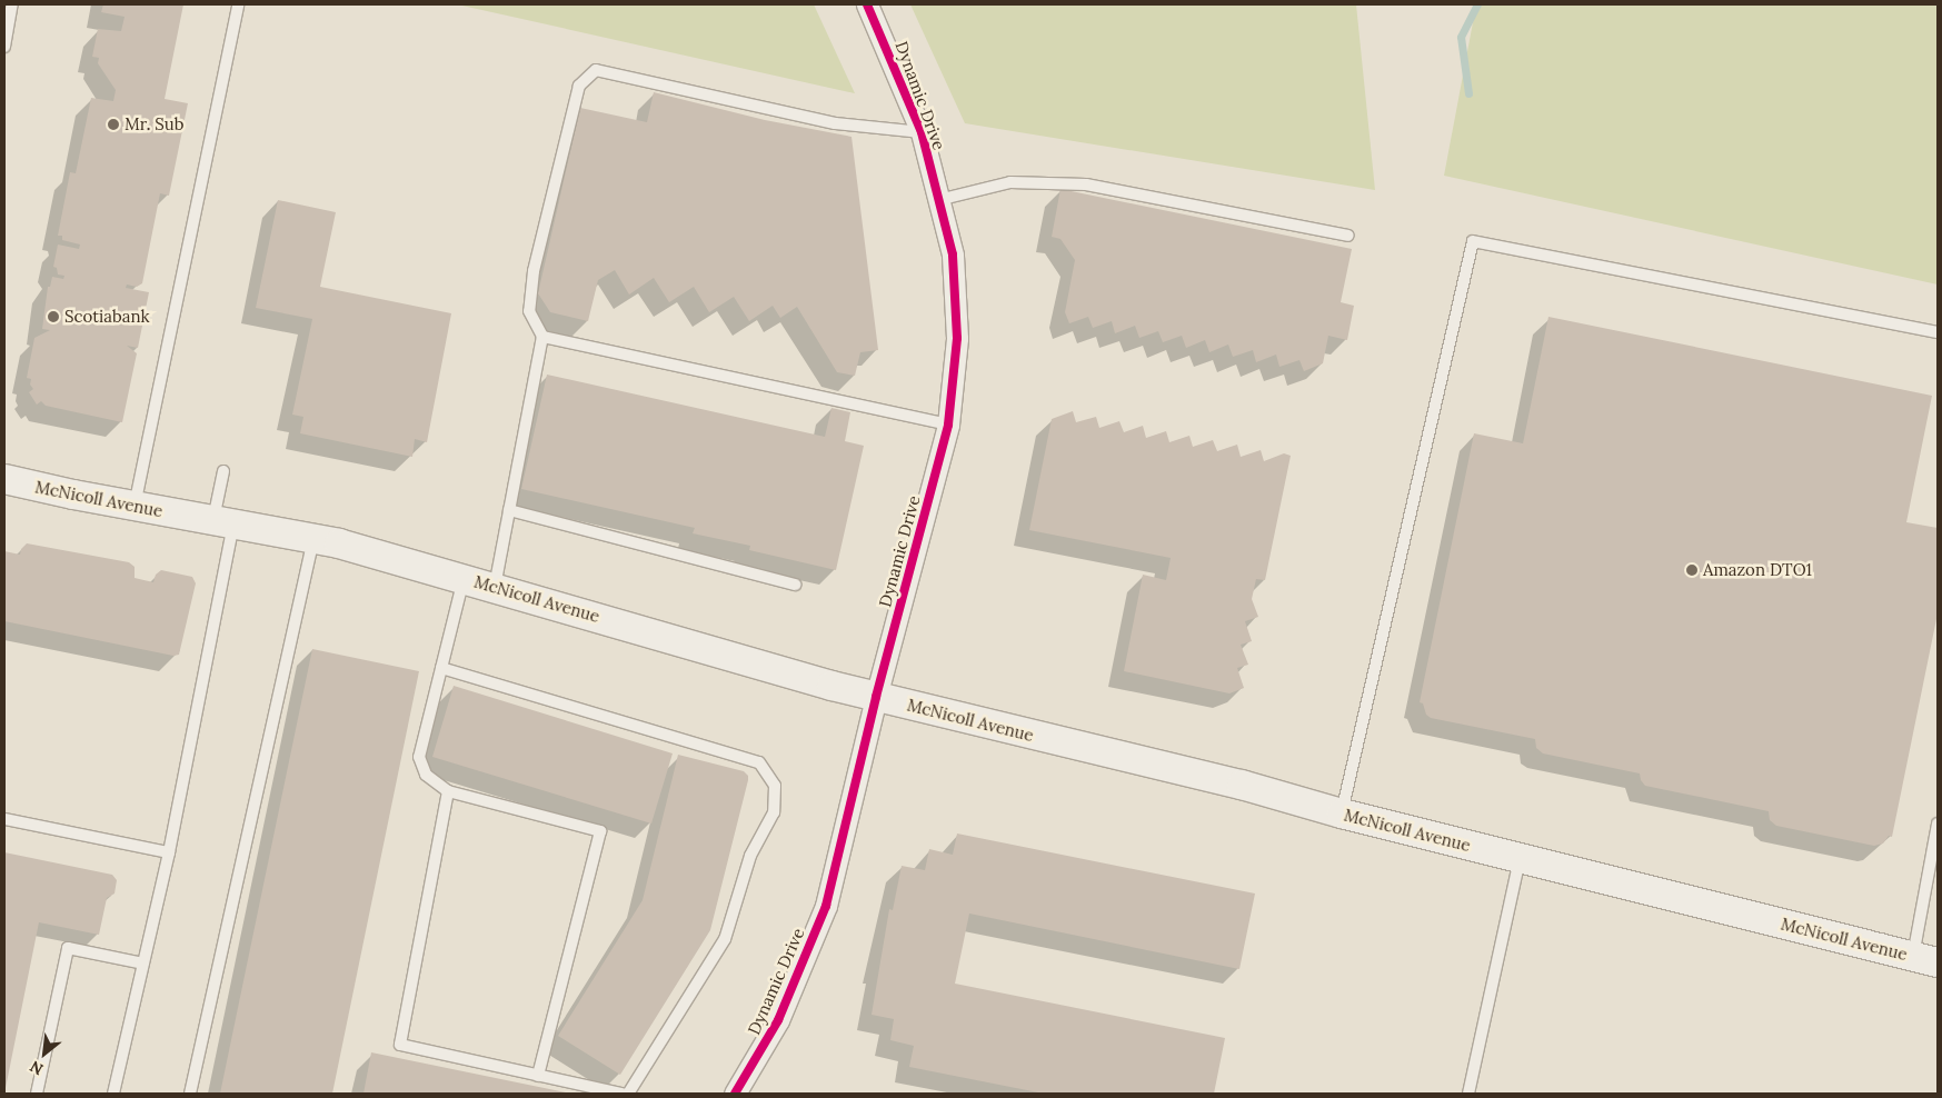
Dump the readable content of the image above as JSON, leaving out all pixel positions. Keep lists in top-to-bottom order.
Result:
{
  "streets": {
    "main road": ["McNicoll Avenue"],
    "street": ["Dynamic Drive"]
  },
  "crossings": [
    ["Dynamic Drive", "McNicoll Avenue"]
  ],
  "places": ["Mr. Sub", "Scotiabank", "Amazon DTO1"],
  "north": "bottom left"
}
